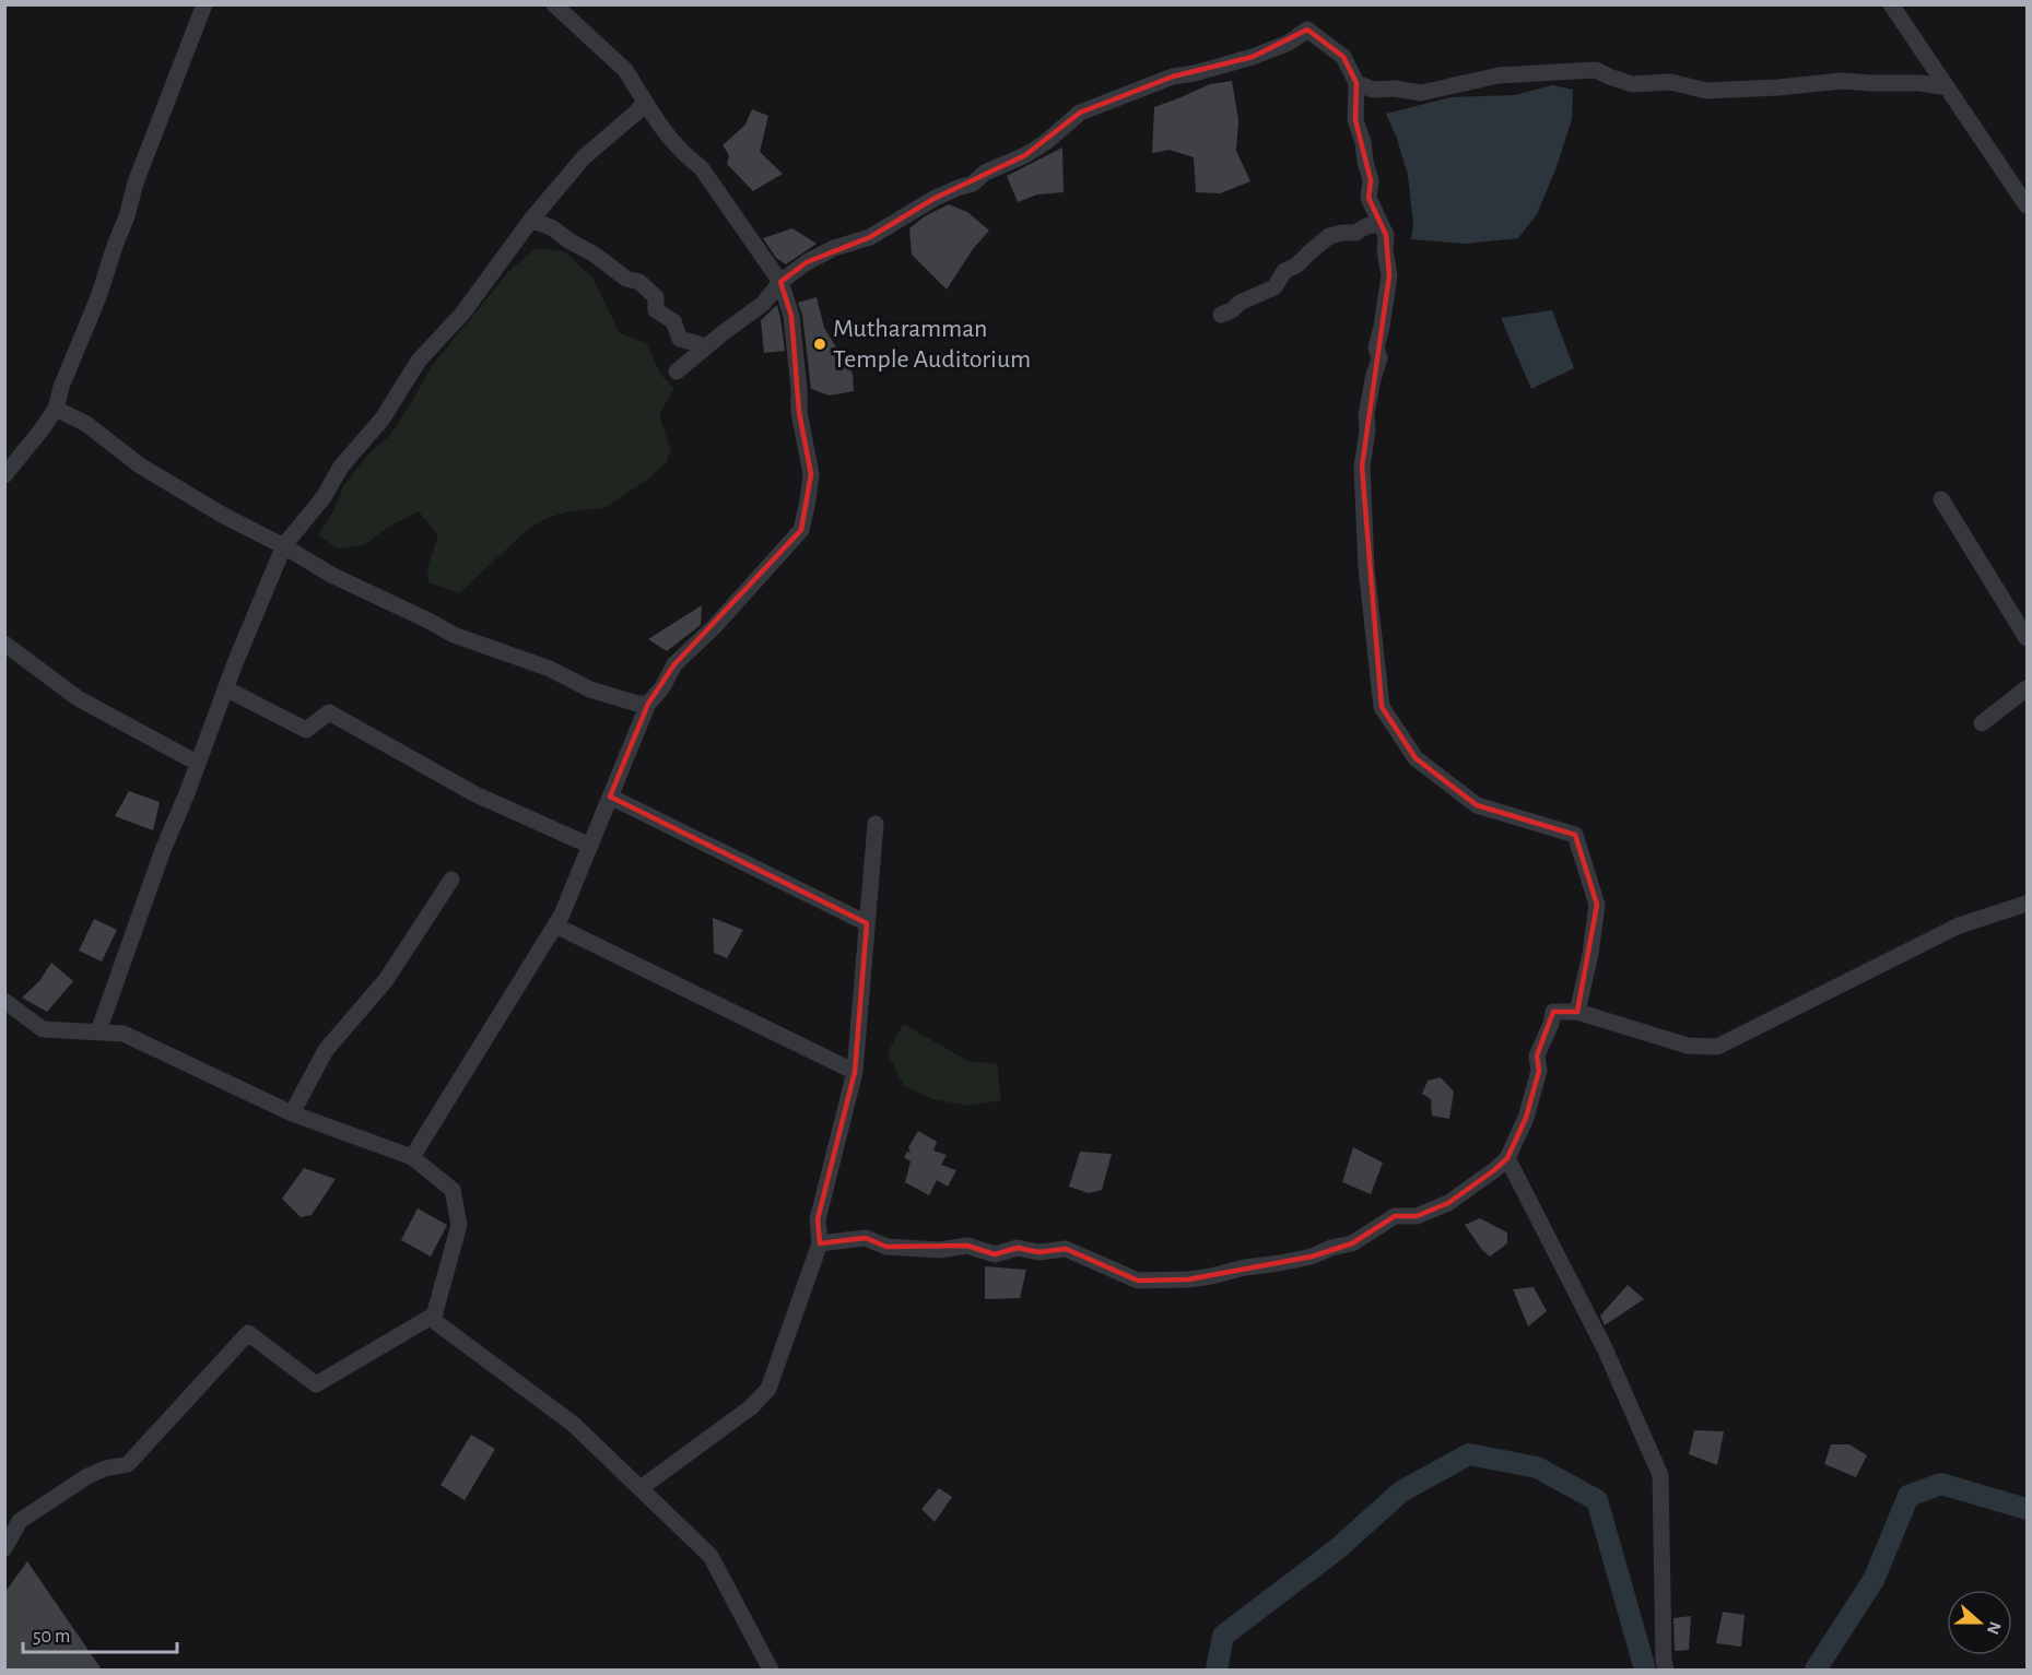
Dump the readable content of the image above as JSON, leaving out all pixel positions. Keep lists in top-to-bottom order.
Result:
{
  "places": ["Mutharamman Temple Auditorium"],
  "scale_bar": "50 m",
  "north": "right"
}
